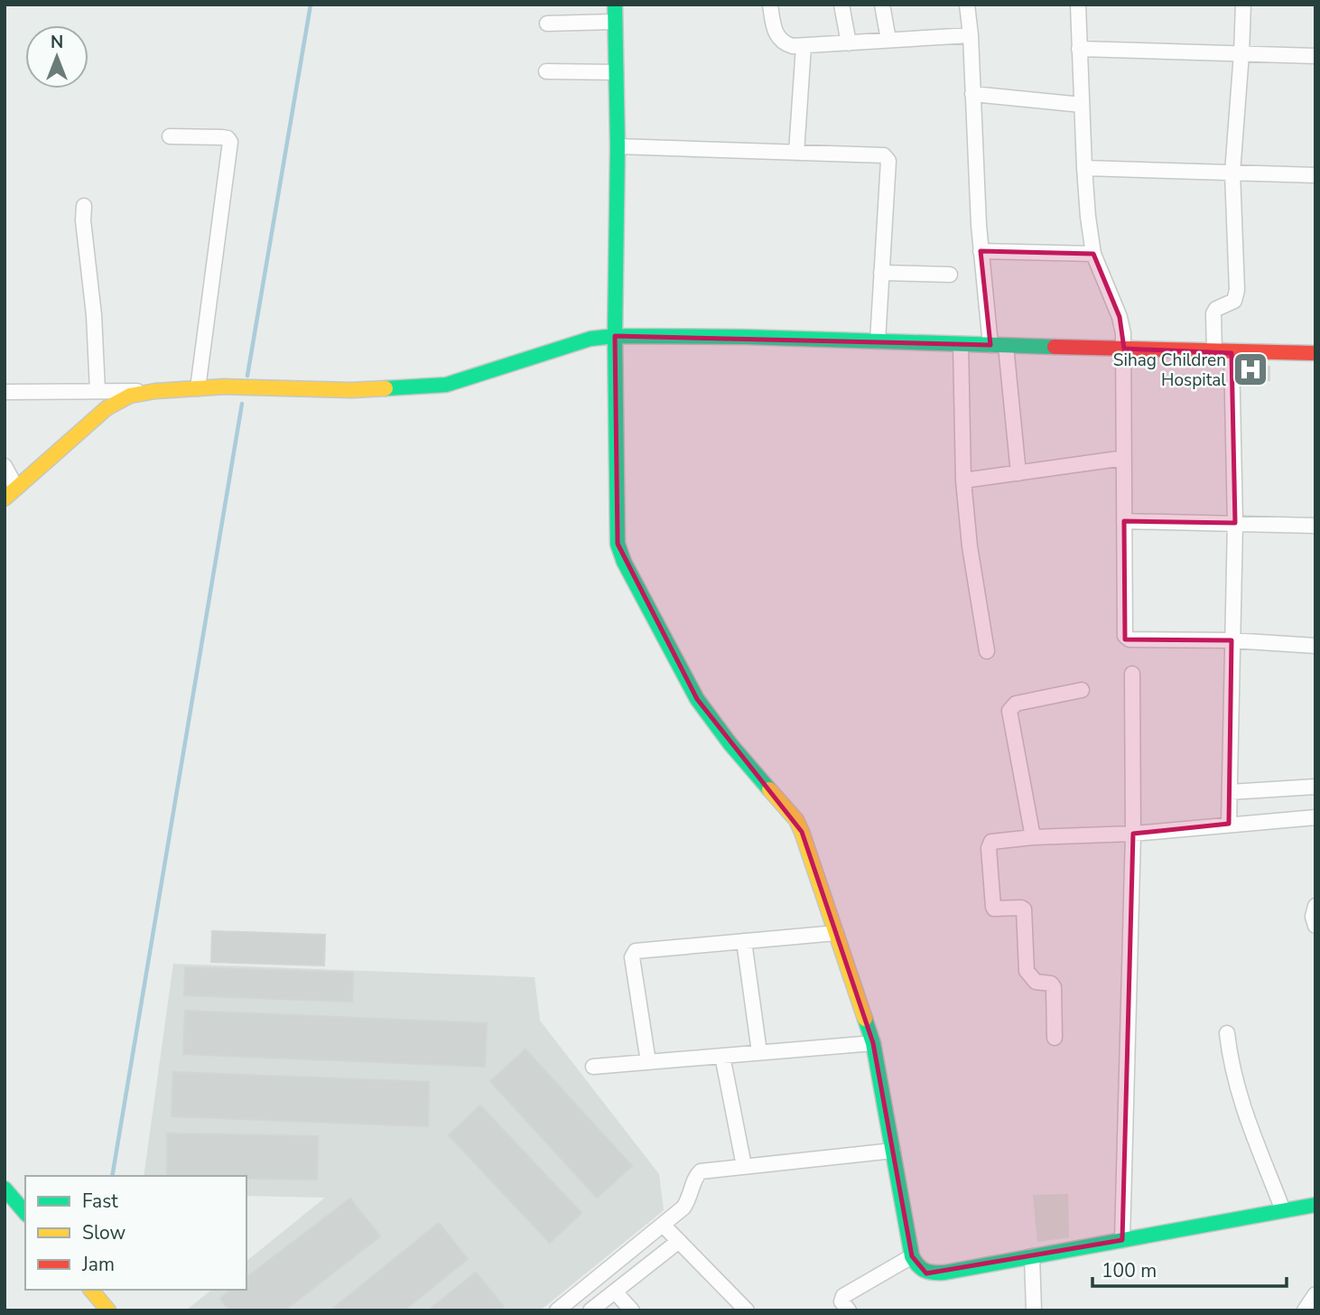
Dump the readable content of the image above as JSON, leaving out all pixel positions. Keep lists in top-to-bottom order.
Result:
{
  "places": {
    "hospital": ["Sihag Children Hospital"]
  },
  "legend": ["Fast", "Slow", "Jam"],
  "scale_bar": "100 m",
  "north": "top"
}
